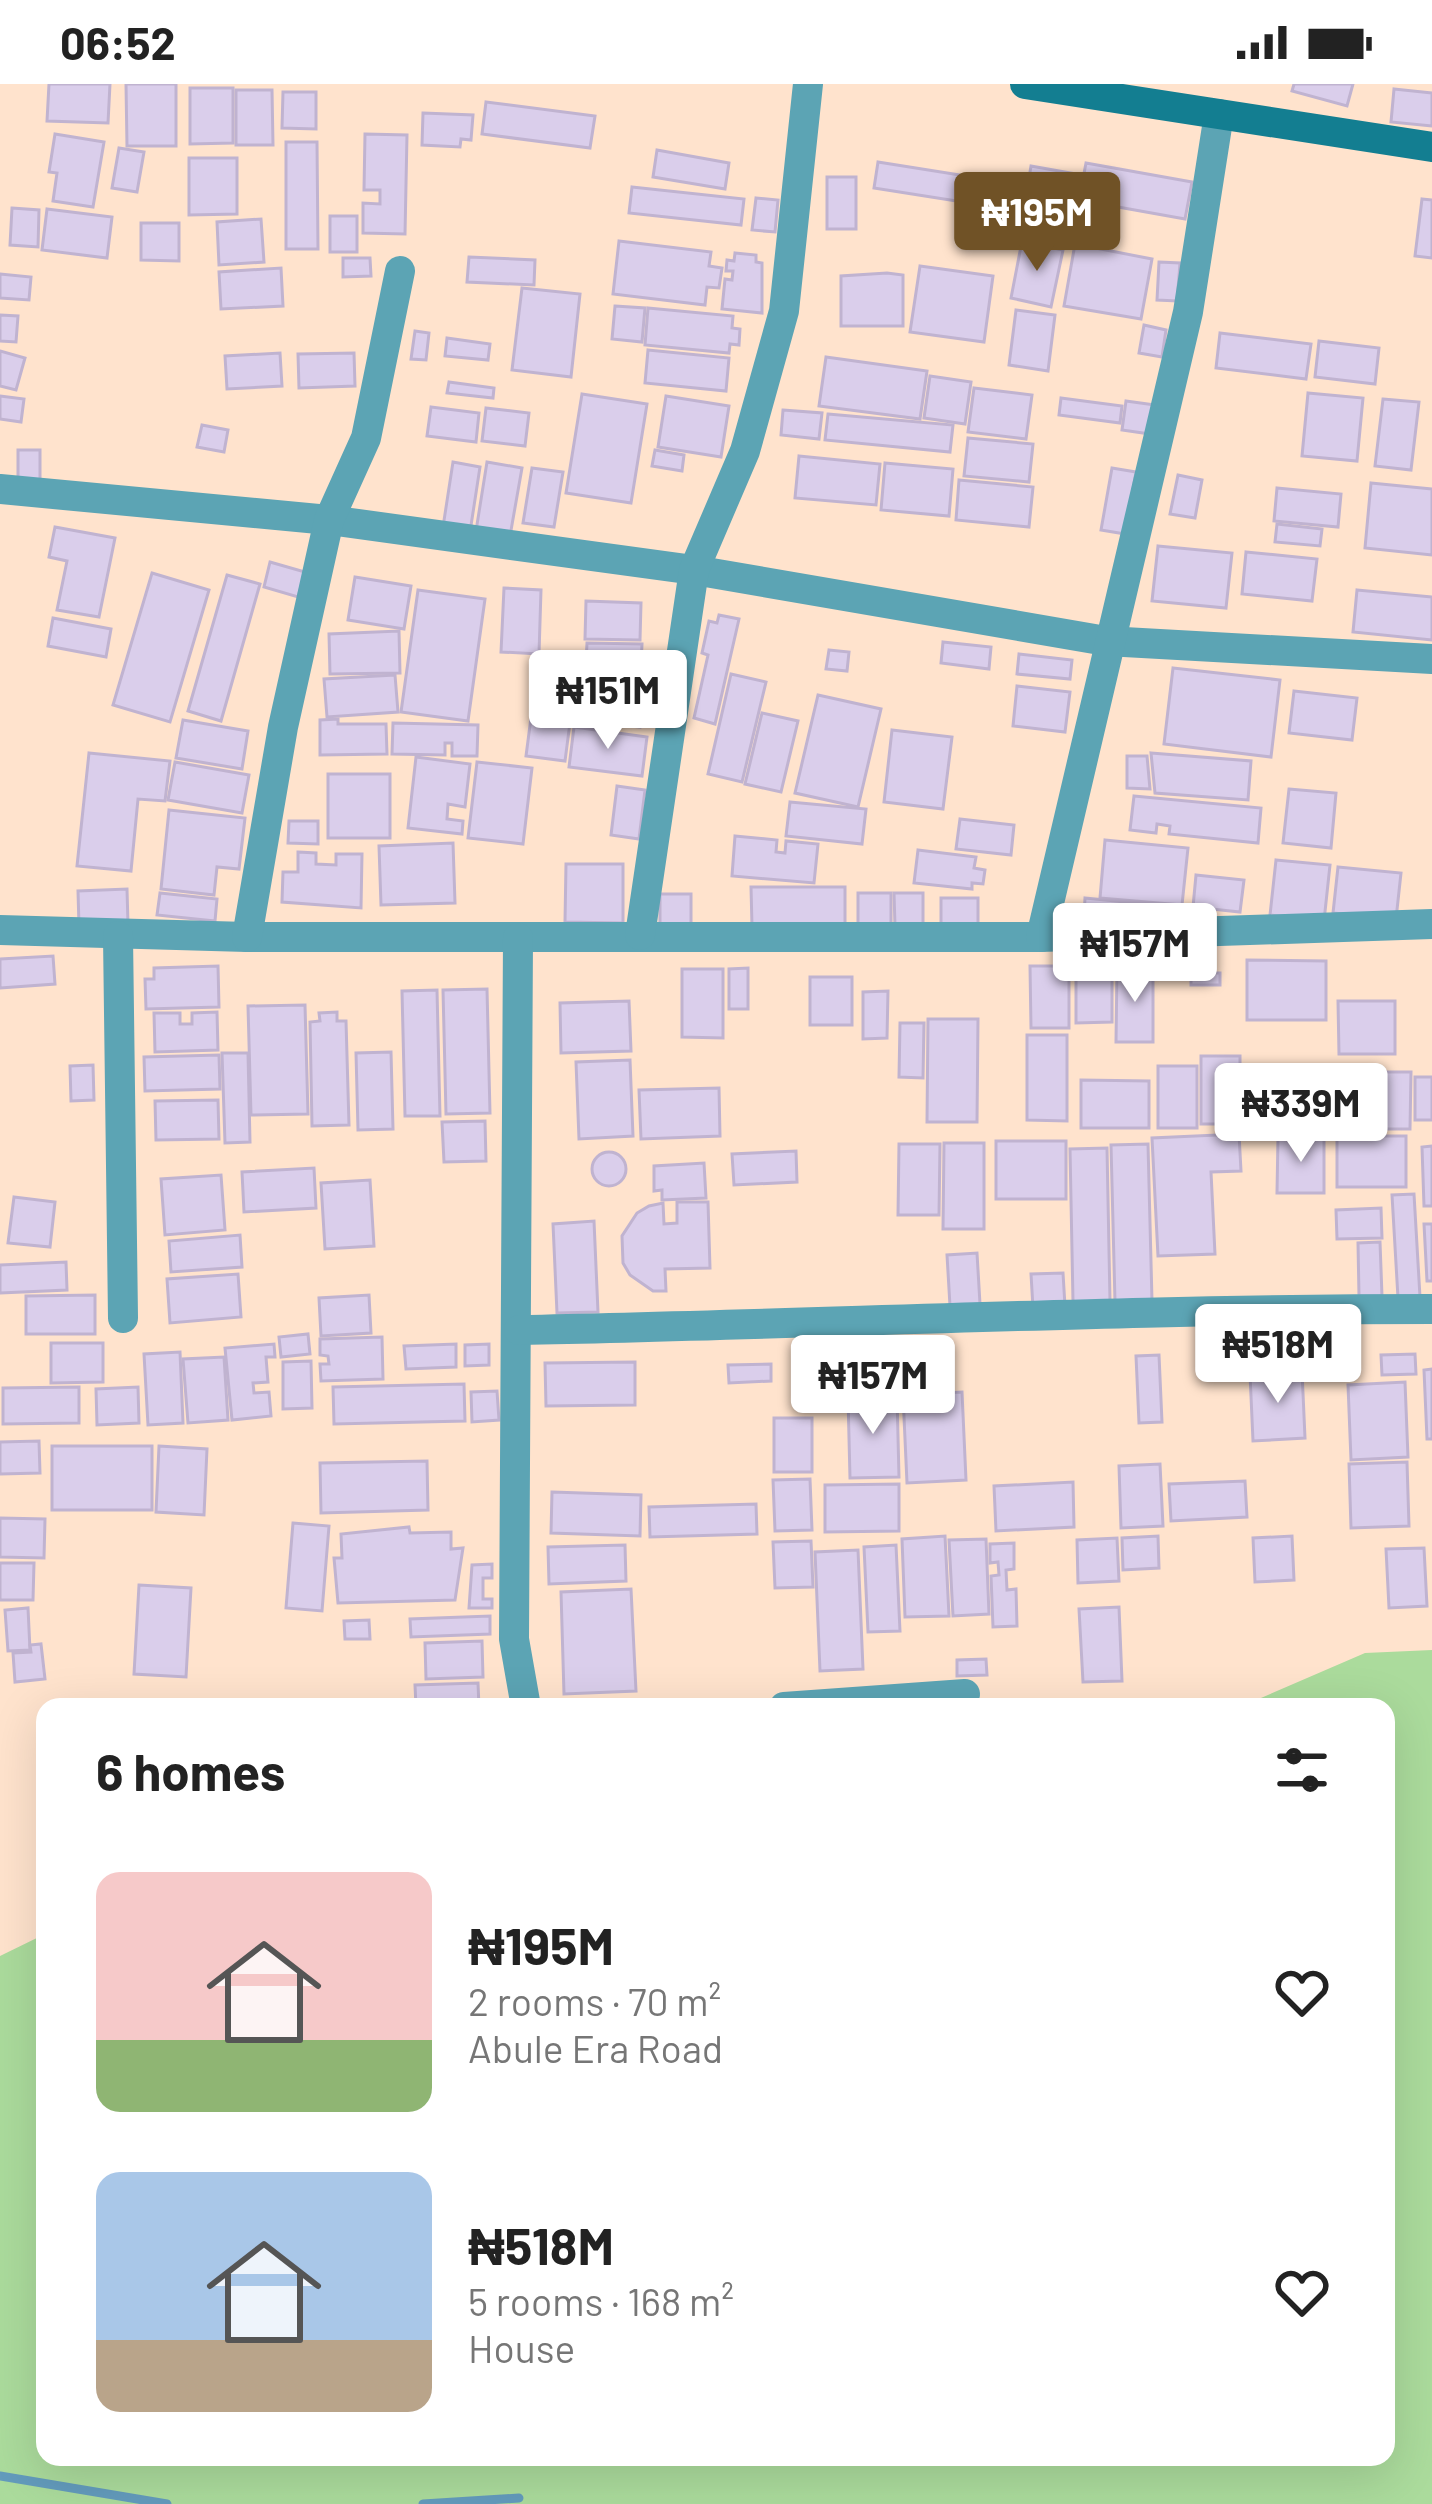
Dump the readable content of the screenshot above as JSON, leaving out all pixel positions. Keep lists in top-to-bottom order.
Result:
{
  "page": {
    "status": "06:52",
    "price": [
      "₦195M",
      "₦151M",
      "₦157M",
      "₦339M",
      "₦518M",
      "₦157M"
    ],
    "heading": "6 homes",
    "list": [
      {
        "name": "₦195M",
        "note": "2 rooms · 70 m² · Abule Era Road"
      },
      {
        "name": "₦518M",
        "note": "5 rooms · 168 m² · House"
      }
    ]
  }
}
